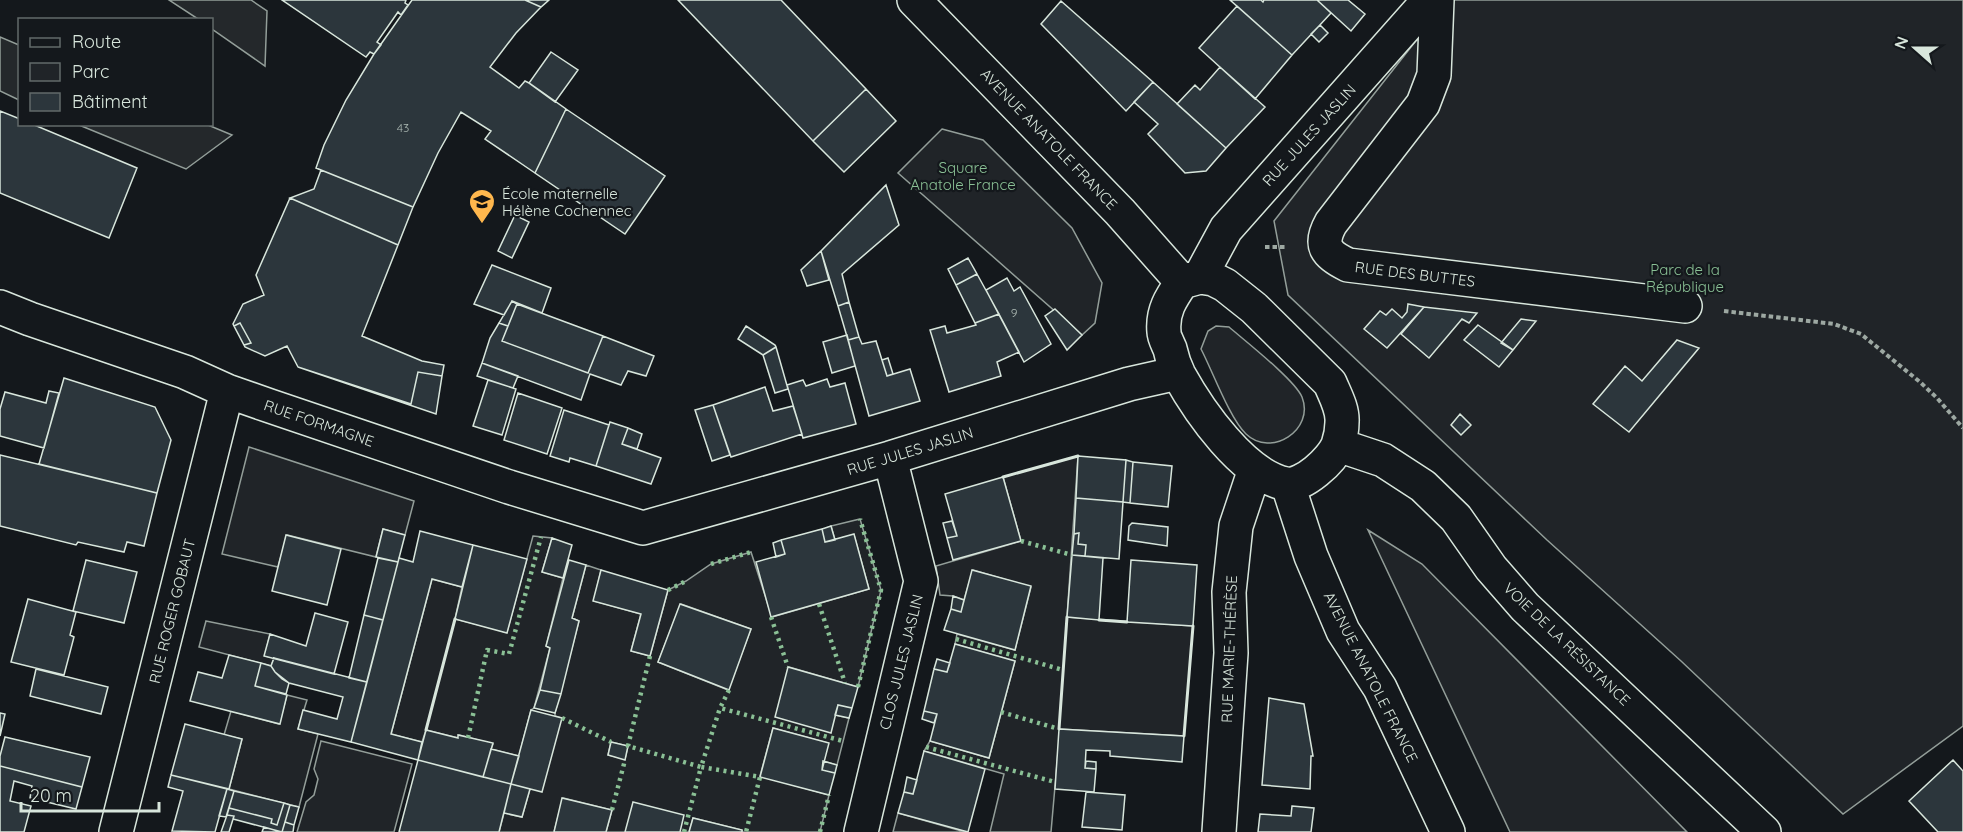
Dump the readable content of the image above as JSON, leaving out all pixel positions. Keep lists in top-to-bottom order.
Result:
{
  "streets": {
    "street": [
      "RUE JULES JASLIN",
      "AVENUE ANATOLE FRANCE",
      "RUE DES BUTTES",
      "RUE FORMAGNE",
      "RUE ROGER GOBAUT",
      "VOIE DE LA RÉSISTANCE",
      "RUE MARIE-THÉRÈSE",
      "CLOS JULES JASLIN"
    ]
  },
  "crossings": [
    ["RUE JULES JASLIN", "AVENUE ANATOLE FRANCE"],
    ["RUE JULES JASLIN", "RUE FORMAGNE"],
    ["RUE JULES JASLIN", "RUE MARIE-THÉRÈSE"],
    ["RUE JULES JASLIN", "CLOS JULES JASLIN"],
    ["RUE FORMAGNE", "RUE ROGER GOBAUT"]
  ],
  "parks": ["Square Anatole France", "Parc de la République"],
  "places": {
    "school or university": ["École maternelle Hélène Cochennec"]
  },
  "house_numbers": ["43", "9"],
  "legend": ["Route", "Parc", "Bâtiment"],
  "scale_bar": "20 m",
  "north": "left"
}
